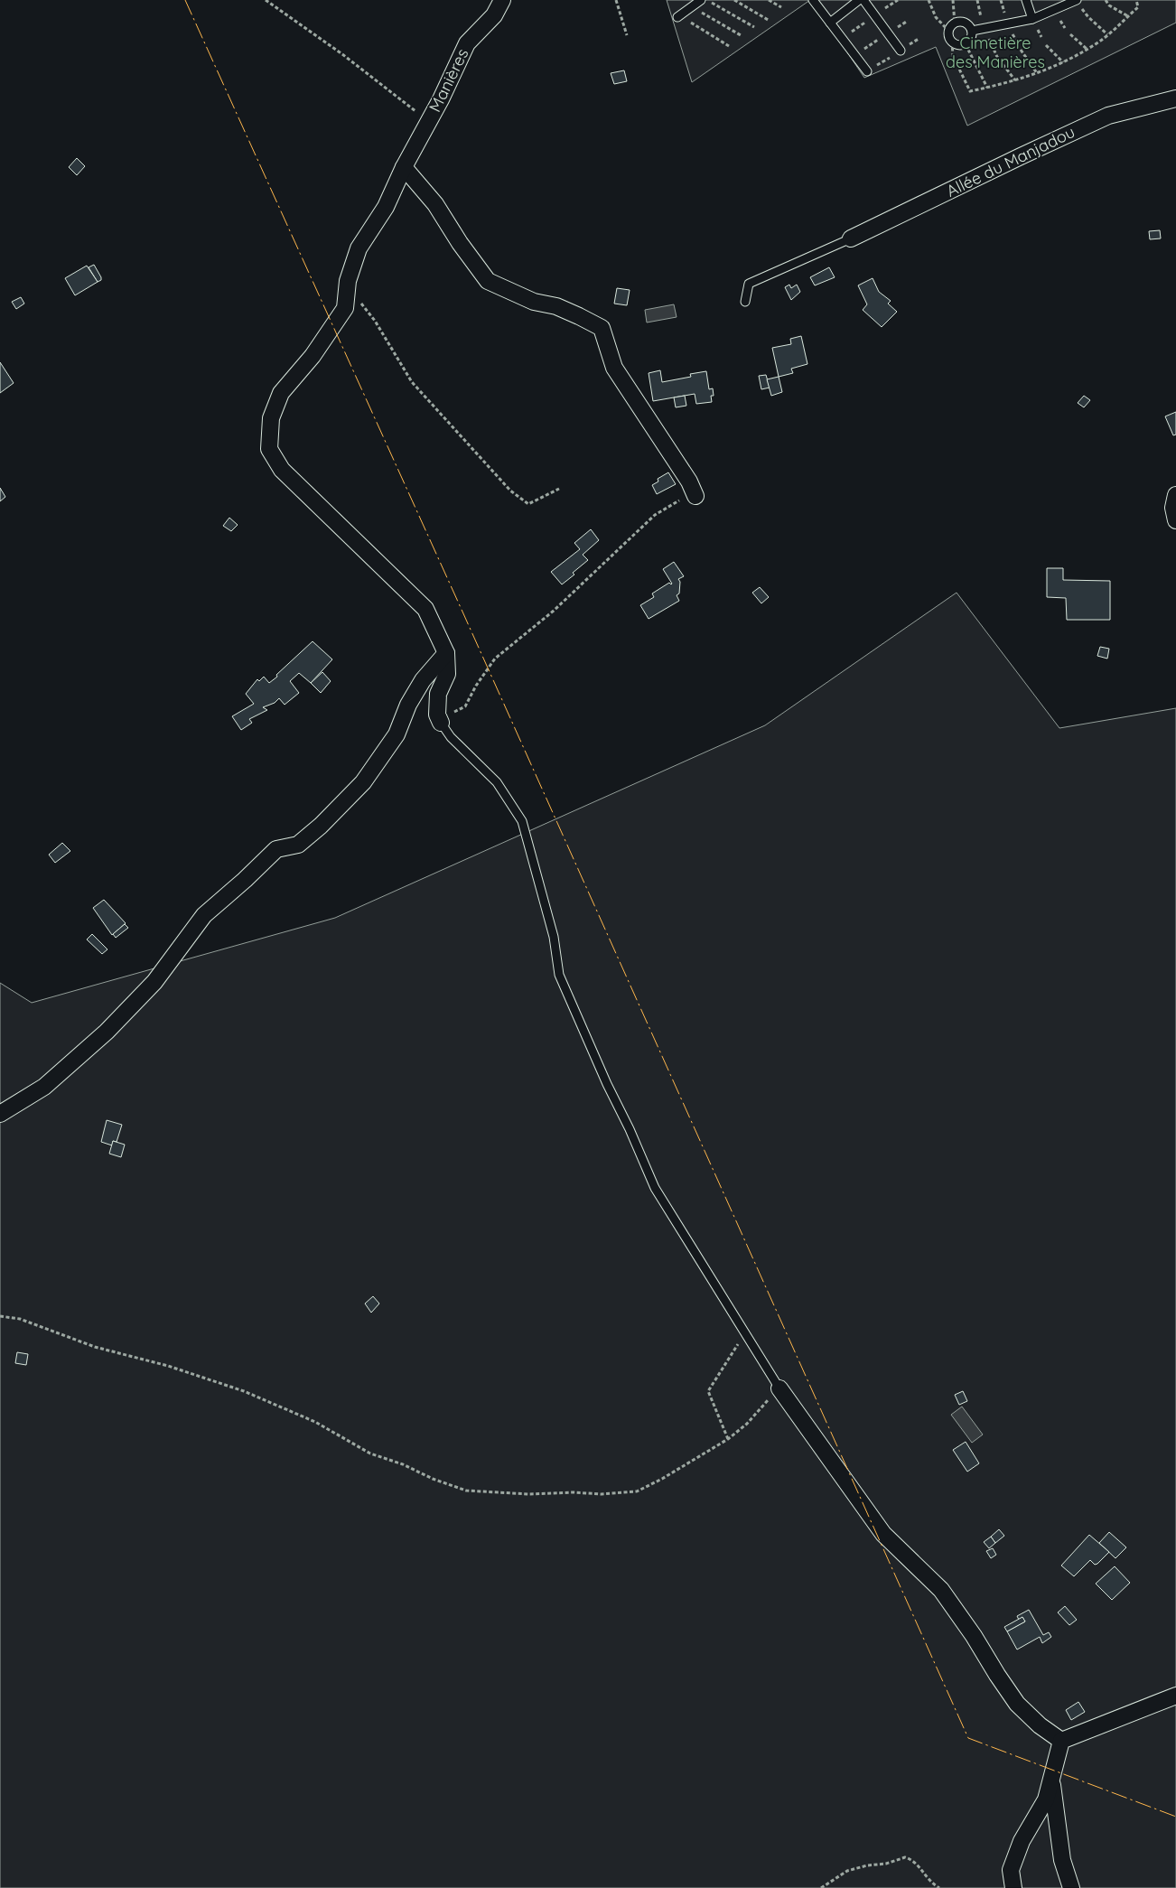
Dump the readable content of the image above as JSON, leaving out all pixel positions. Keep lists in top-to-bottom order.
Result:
{
  "streets": {
    "street": ["Manières", "Allée du Manjadou"]
  },
  "parks": ["Cimetière des Manières"]
}
